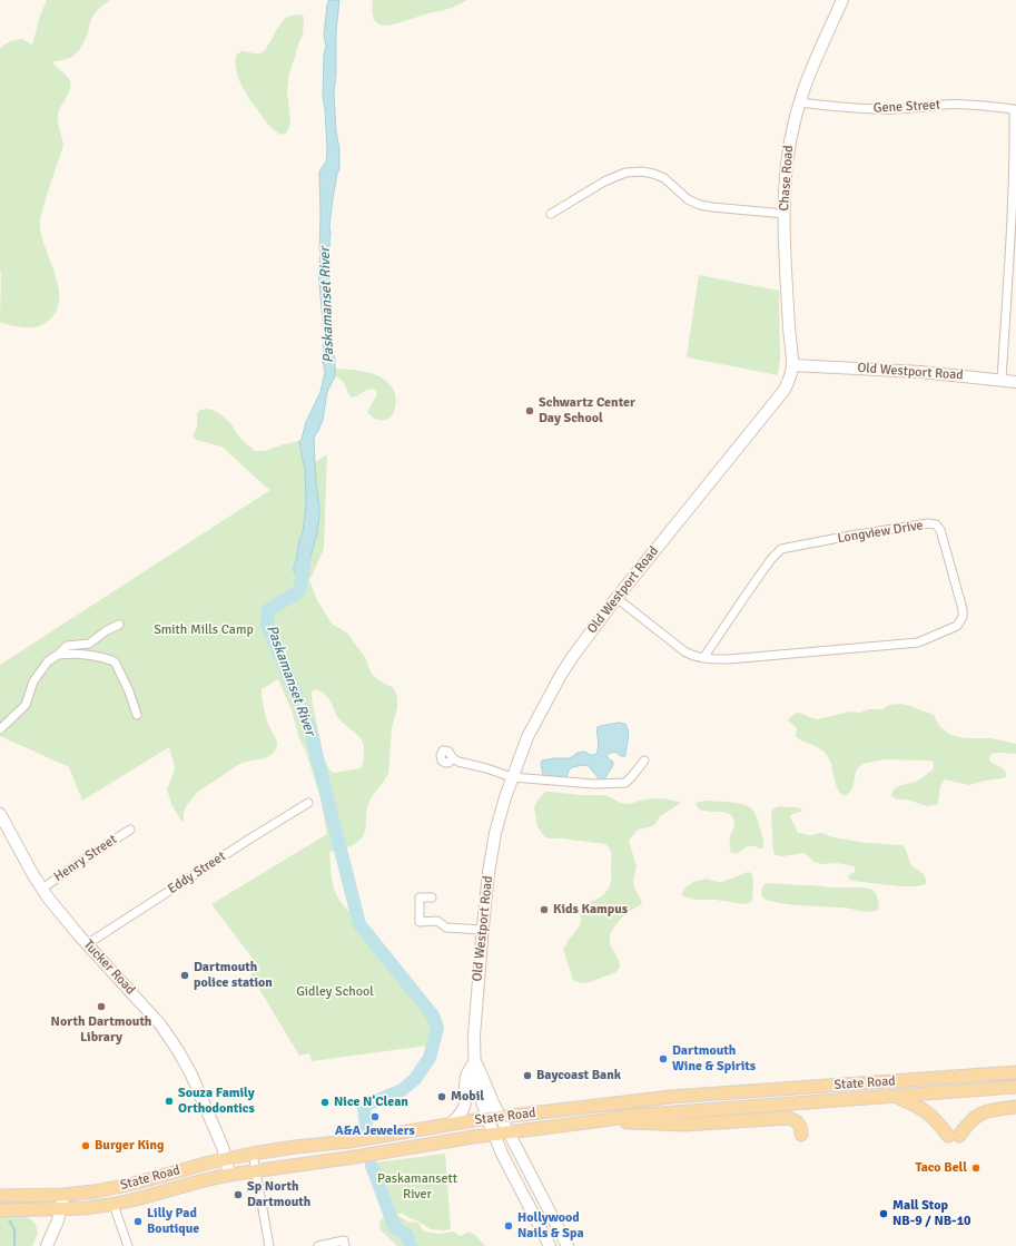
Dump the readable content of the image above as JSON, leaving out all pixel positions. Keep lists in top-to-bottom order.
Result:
{
  "streets": {
    "main road": [
      "Chase Road",
      "Old Westport Road",
      "Tucker Road",
      "State Road"
    ],
    "street": [
      "Gene Street",
      "Longview Drive",
      "Henry Street",
      "Eddy Street"
    ]
  },
  "crossings": [
    ["Gene Street", "Chase Road"],
    ["Gene Street", "Old Westport Road"],
    ["Chase Road", "Old Westport Road"],
    ["Old Westport Road", "Longview Drive"],
    ["Old Westport Road", "State Road"],
    ["Henry Street", "Tucker Road"],
    ["Eddy Street", "Tucker Road"],
    ["Tucker Road", "State Road"]
  ],
  "water": ["Paskamanset River"],
  "parks": ["Smith Mills Camp", "Gidley School", "Paskamansett River"],
  "places": [
    "Schwartz Center Day School",
    "Kids Kampus",
    "Dartmouth police station",
    "North Dartmouth Library",
    "Dartmouth Wine & Spirits",
    "Baycoast Bank",
    "Mobil",
    "Souza Family Orthodontics",
    "Nice N'Clean",
    "A&A Jewelers",
    "Burger King",
    "Taco Bell",
    "Sp North Dartmouth",
    "Mall Stop NB-9 / NB-10",
    "Lilly Pad Boutique",
    "Hollywood Nails & Spa"
  ]
}
